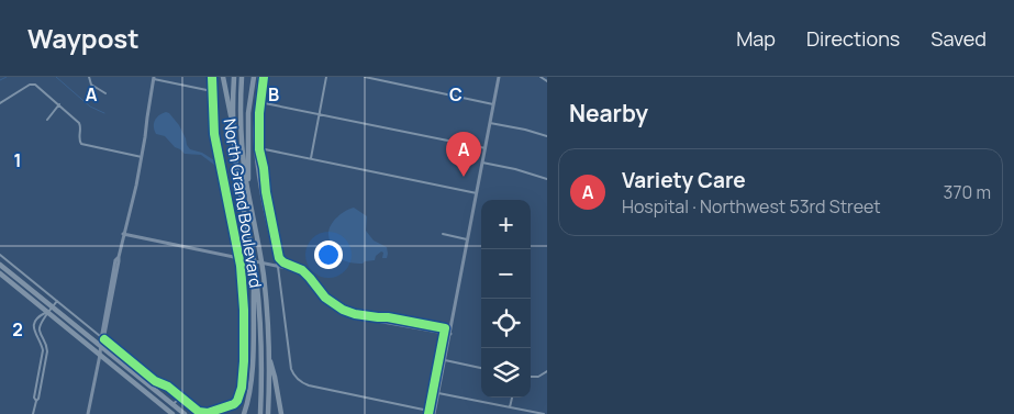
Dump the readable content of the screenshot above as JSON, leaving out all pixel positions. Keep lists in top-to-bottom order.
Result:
{
  "streets": {
    "street": ["North Grand Boulevard"]
  },
  "page": {
    "header": "Waypost",
    "nav": ["Map", "Directions", "Saved"],
    "heading": "Nearby",
    "pins": "A",
    "list": [
      {
        "mark": "A",
        "name": "Variety Care",
        "note": "Hospital · Northwest 53rd Street",
        "value": "370 m"
      }
    ],
    "map_buttons": ["+", "−"]
  },
  "grid": {
    "columns": ["A", "B", "C"],
    "rows": ["1", "2"]
  }
}
